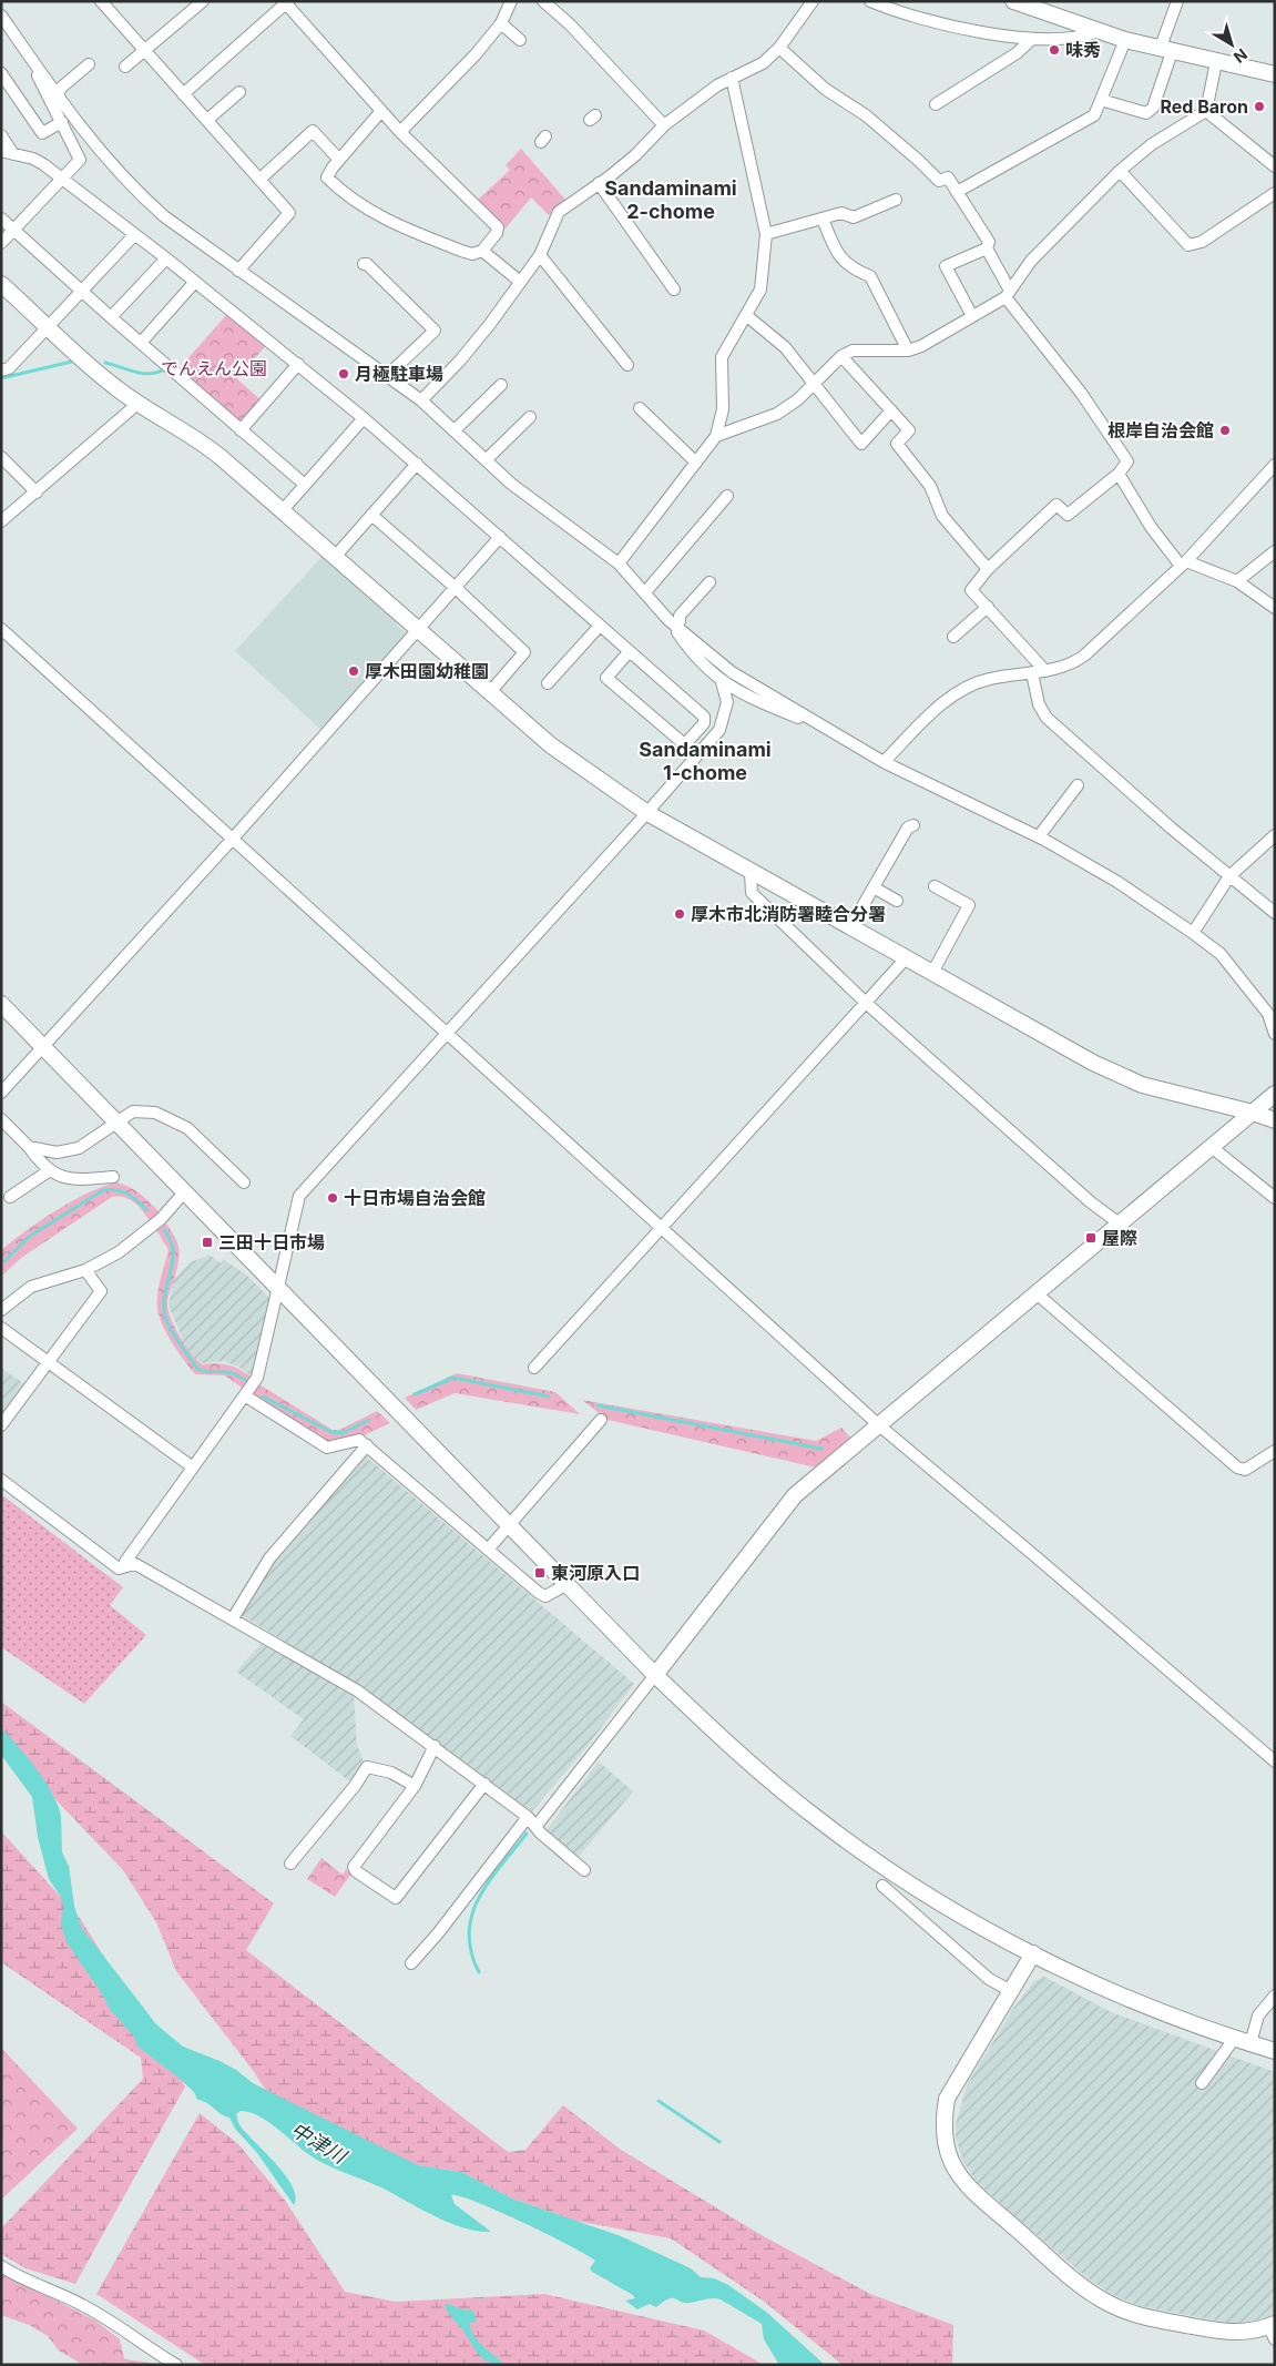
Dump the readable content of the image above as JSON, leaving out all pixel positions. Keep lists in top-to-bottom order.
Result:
{
  "districts": ["Sandaminami 2-chome", "Sandaminami 1-chome"],
  "water": ["中津川"],
  "parks": ["でんえん公園"],
  "places": {
    "other": [
      "味秀",
      "Red Baron",
      "月極駐車場",
      "根岸自治会館",
      "厚木田園幼稚園",
      "厚木市北消防署睦合分署",
      "十日市場自治会館"
    ],
    "transit": ["屋際", "三田十日市場", "東河原入口"]
  },
  "north": "bottom right"
}
